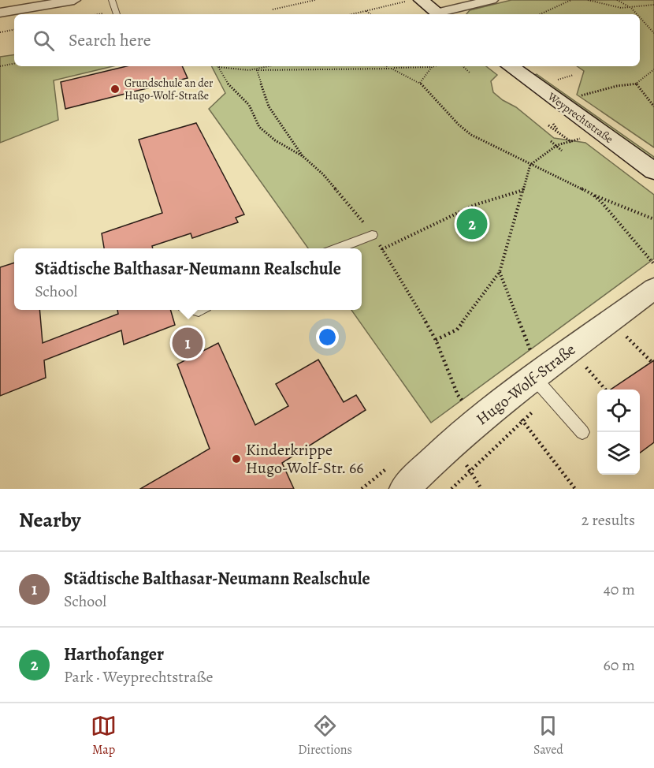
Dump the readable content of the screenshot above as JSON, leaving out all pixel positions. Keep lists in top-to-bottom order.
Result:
{
  "streets": {
    "street": ["Weyprechtstraße", "Hugo-Wolf-Straße"]
  },
  "places": ["Grundschule an der Hugo-Wolf-Straße", "Kinderkrippe Hugo-Wolf-Str. 66"],
  "page": {
    "search": "Search here",
    "pins": ["2", "1"],
    "popup": ["Städtische Balthasar-Neumann Realschule", "School"],
    "heading": ["Nearby", "2 results"],
    "list": [
      {
        "mark": "1",
        "name": "Städtische Balthasar-Neumann Realschule",
        "note": "School",
        "value": "40 m"
      },
      {
        "mark": "2",
        "name": "Harthofanger",
        "note": "Park · Weyprechtstraße",
        "value": "60 m"
      }
    ],
    "nav": ["Map", "Directions", "Saved"]
  }
}
